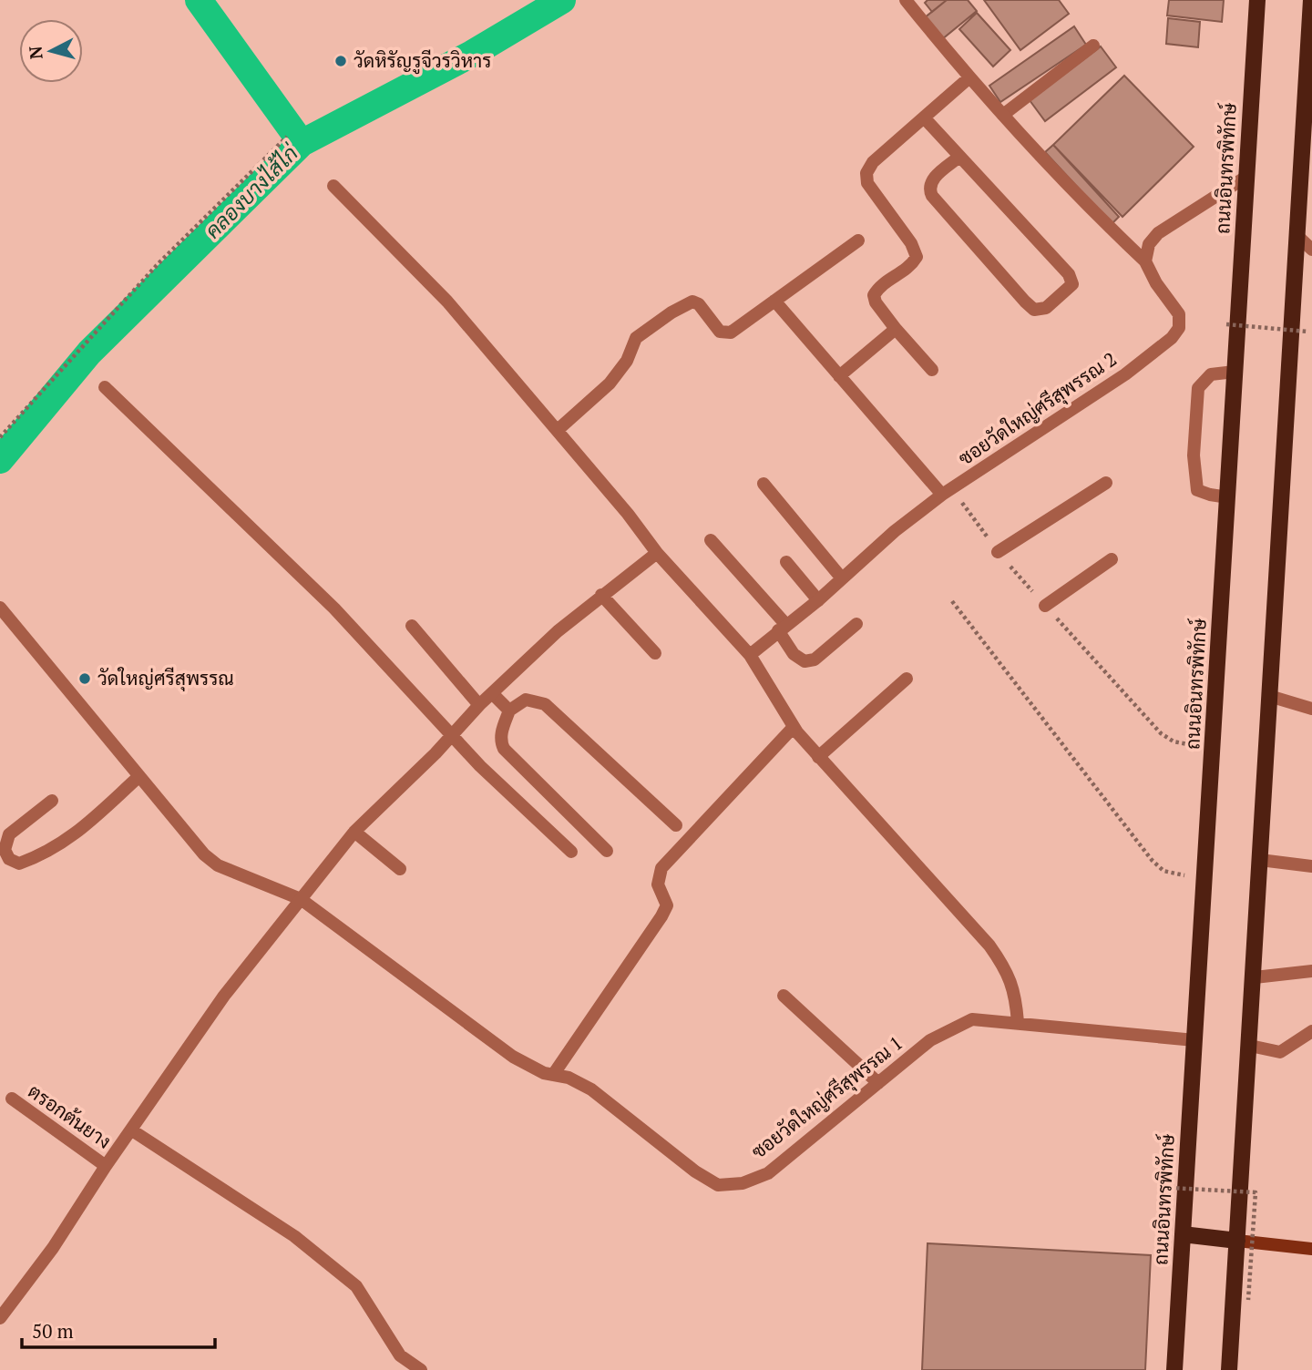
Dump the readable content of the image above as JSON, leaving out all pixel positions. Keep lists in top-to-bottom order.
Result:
{
  "streets": {
    "main road": ["ถนนอินทรพิทักษ์"],
    "street": ["ซอยวัดใหญ่ศรีสุพรรณ 2", "ซอยวัดใหญ่ศรีสุพรรณ 1", "ตรอกต้นยาง"]
  },
  "crossings": [
    ["ถนนอินทรพิทักษ์", "ซอยวัดใหญ่ศรีสุพรรณ 1"]
  ],
  "water": ["คลองบางไส้ไก่"],
  "places": ["วัดหิรัญรูจีวรวิหาร", "วัดใหญ่ศรีสุพรรณ"],
  "scale_bar": "50 m",
  "north": "left"
}
